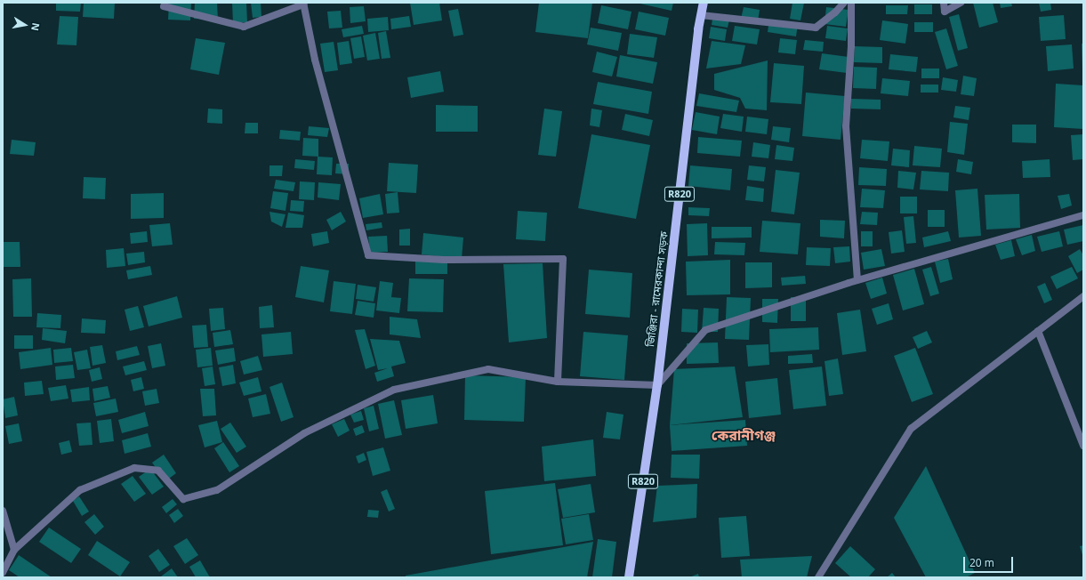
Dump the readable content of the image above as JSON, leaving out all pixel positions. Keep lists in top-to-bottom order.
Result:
{
  "streets": {
    "main road": ["R820", "জিঞ্জিরা - রামেরকান্দা সড়ক"]
  },
  "districts": ["কেরানীগঞ্জ"],
  "scale_bar": "20 m",
  "north": "right"
}
